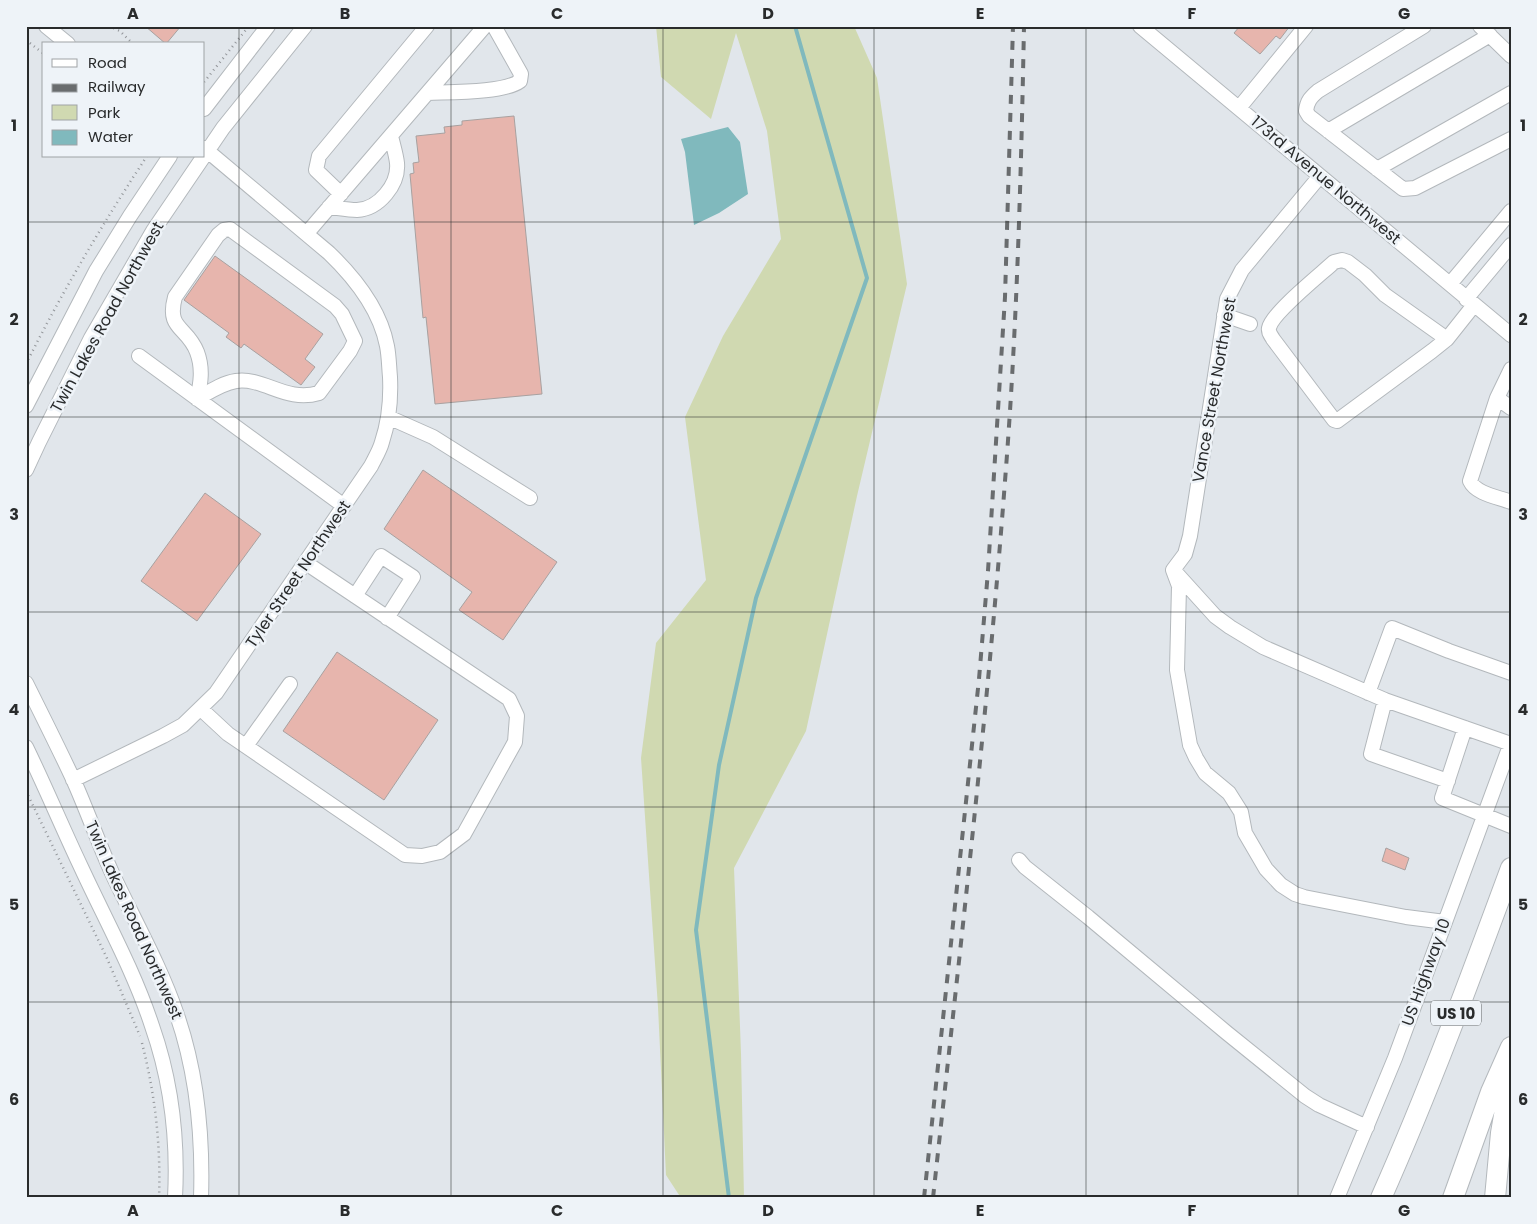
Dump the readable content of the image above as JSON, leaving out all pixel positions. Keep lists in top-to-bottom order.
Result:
{
  "streets": {
    "highway": ["US 10"],
    "street": [
      "173rd Avenue Northwest",
      "Twin Lakes Road Northwest",
      "Vance Street Northwest",
      "Tyler Street Northwest",
      "US Highway 10"
    ]
  },
  "crossings": [
    ["173rd Avenue Northwest", "Vance Street Northwest"],
    ["Twin Lakes Road Northwest", "Tyler Street Northwest"]
  ],
  "legend": [
    "Road",
    "Railway",
    "Park",
    "Water"
  ],
  "grid": {
    "columns": [
      "A",
      "B",
      "C",
      "D",
      "E",
      "F",
      "G"
    ],
    "rows": [
      "1",
      "2",
      "3",
      "4",
      "5",
      "6"
    ]
  }
}
